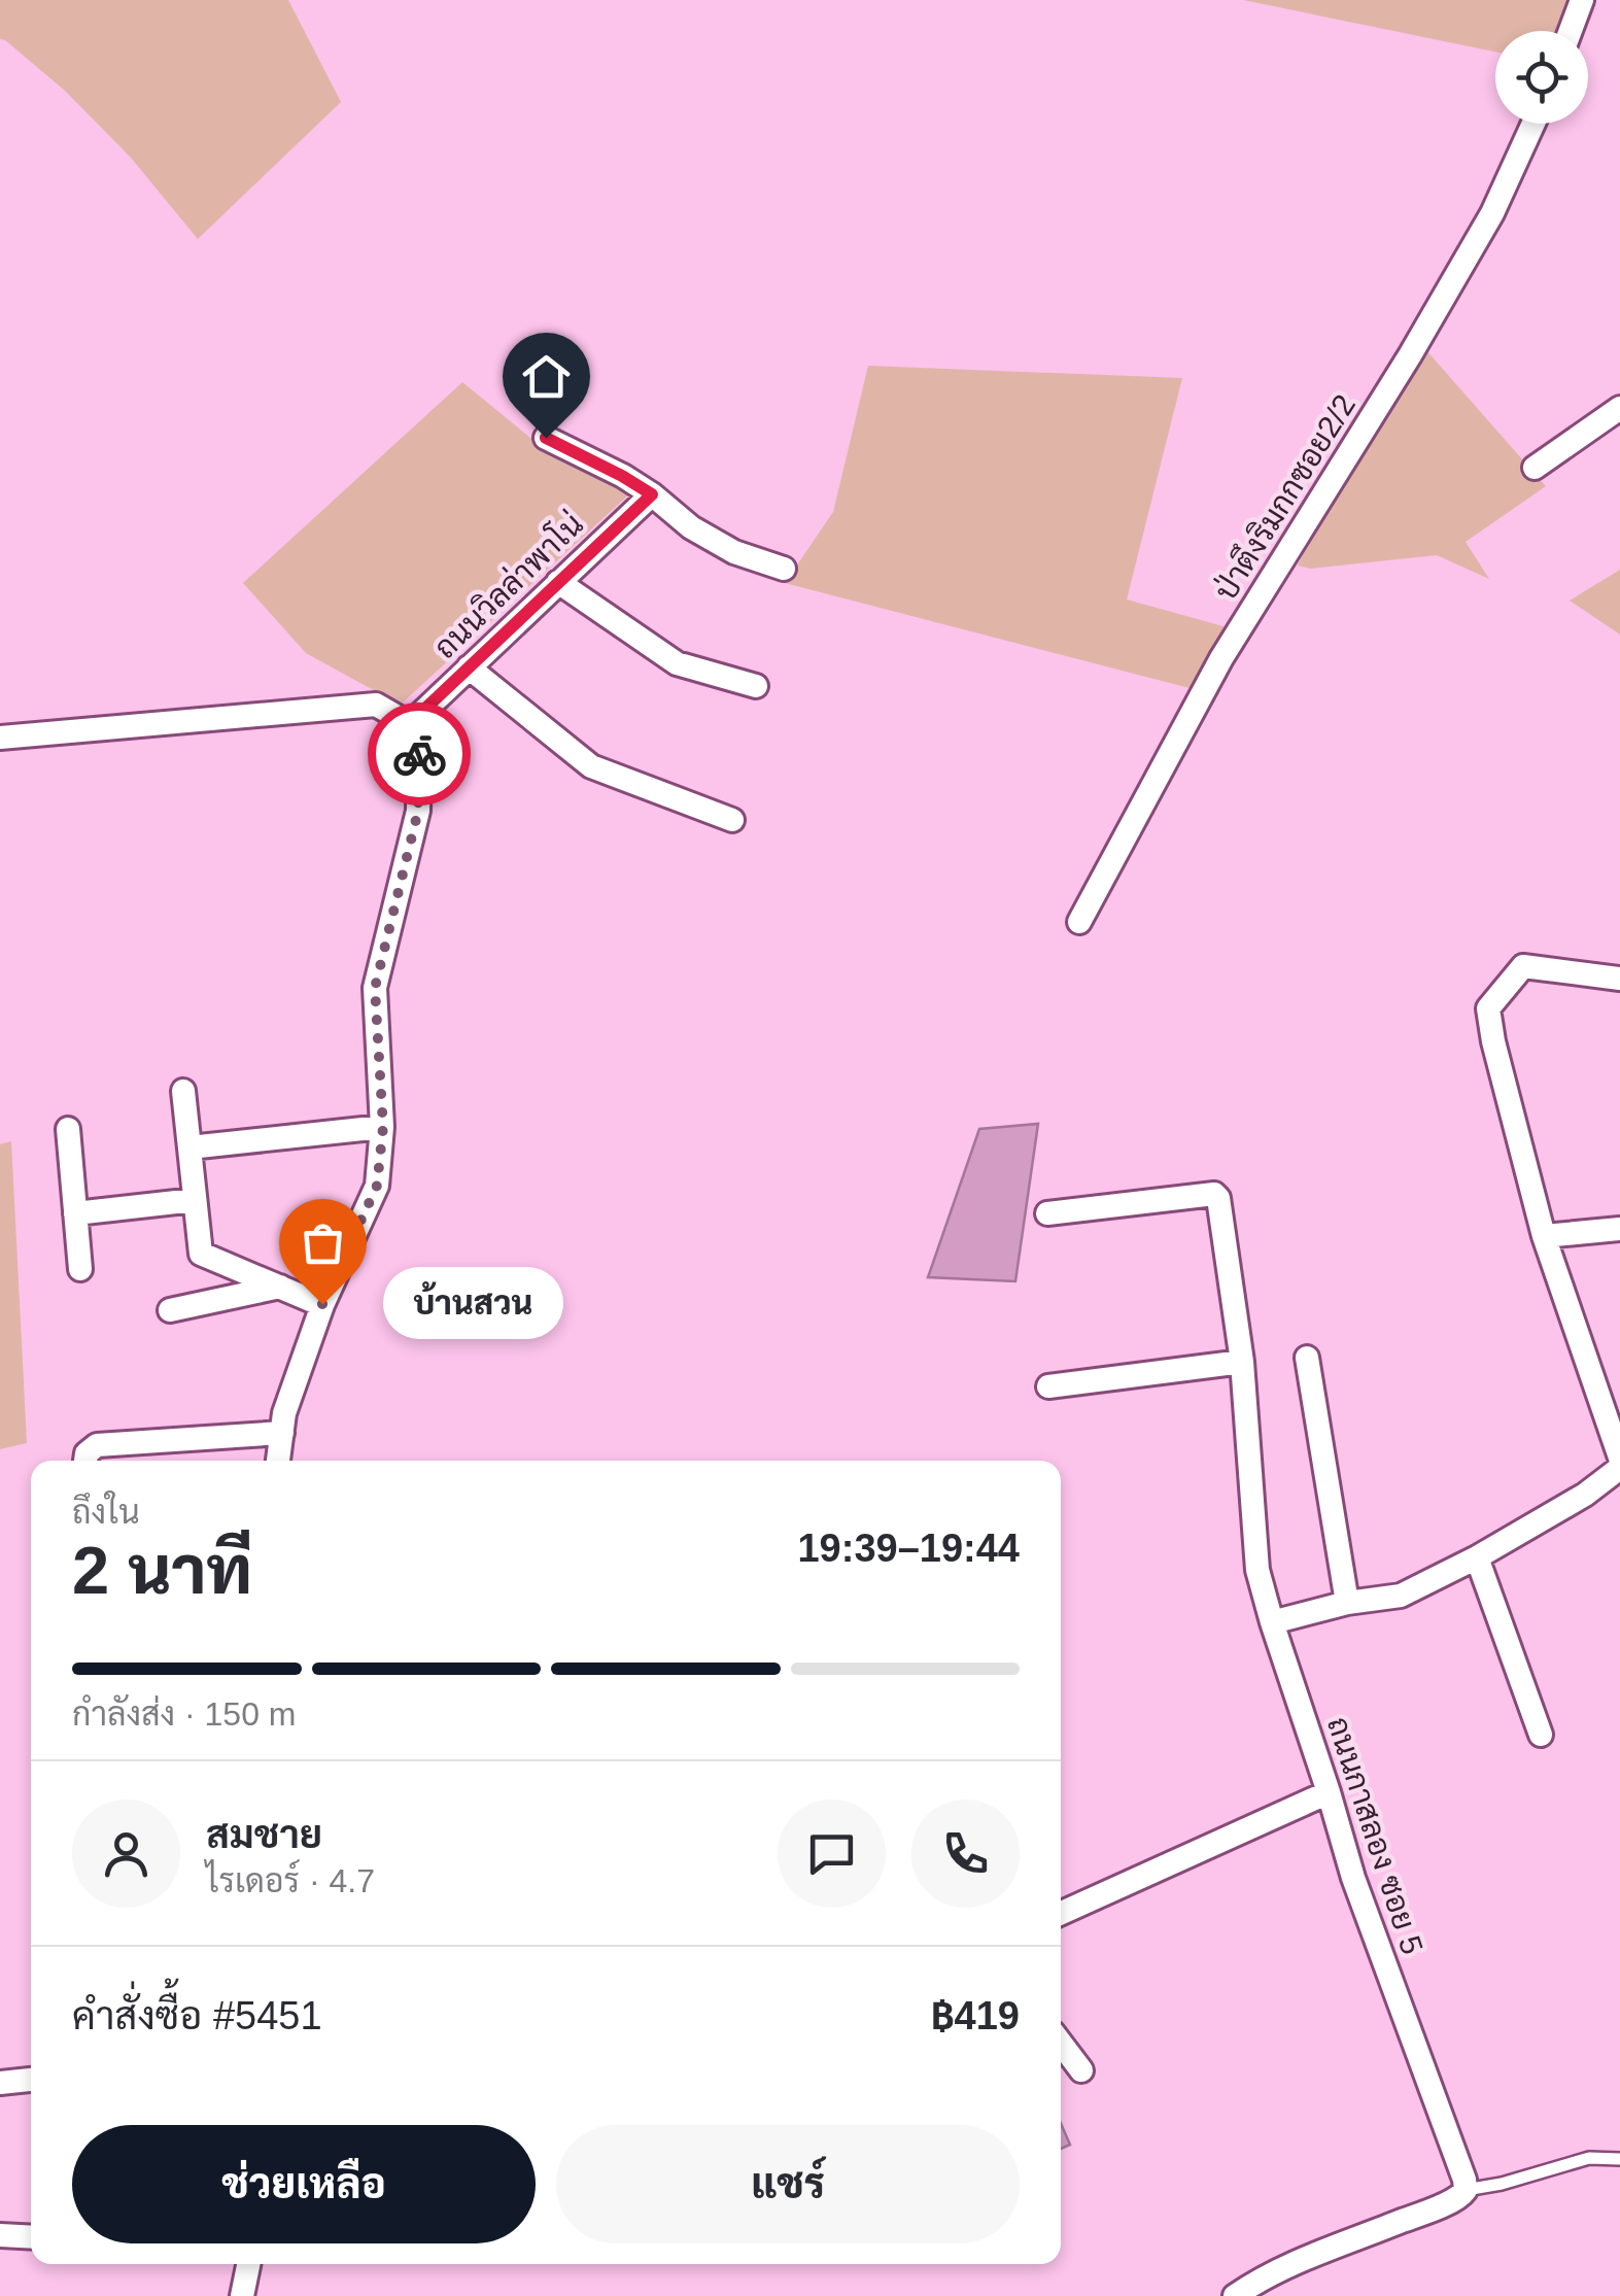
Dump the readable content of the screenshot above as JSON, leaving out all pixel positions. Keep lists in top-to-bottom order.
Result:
{
  "streets": {
    "street": ["ป่าตึงริมกกซอย2/2", "ถนนวิลล่าพาโน่", "ถนนกาสลอง ซอย 5"]
  },
  "places": ["บ้านสวน"],
  "page": {
    "bubble": "บ้านสวน",
    "heading": ["2 นาที", "ถึงใน", "19:39–19:44"],
    "panel": [
      "สมชาย",
      "ไรเดอร์ · 4.7",
      "คำสั่งซื้อ #5451",
      "฿419"
    ],
    "bar": "กำลังส่ง · 150 m",
    "buttons": ["ช่วยเหลือ", "แชร์"]
  }
}
